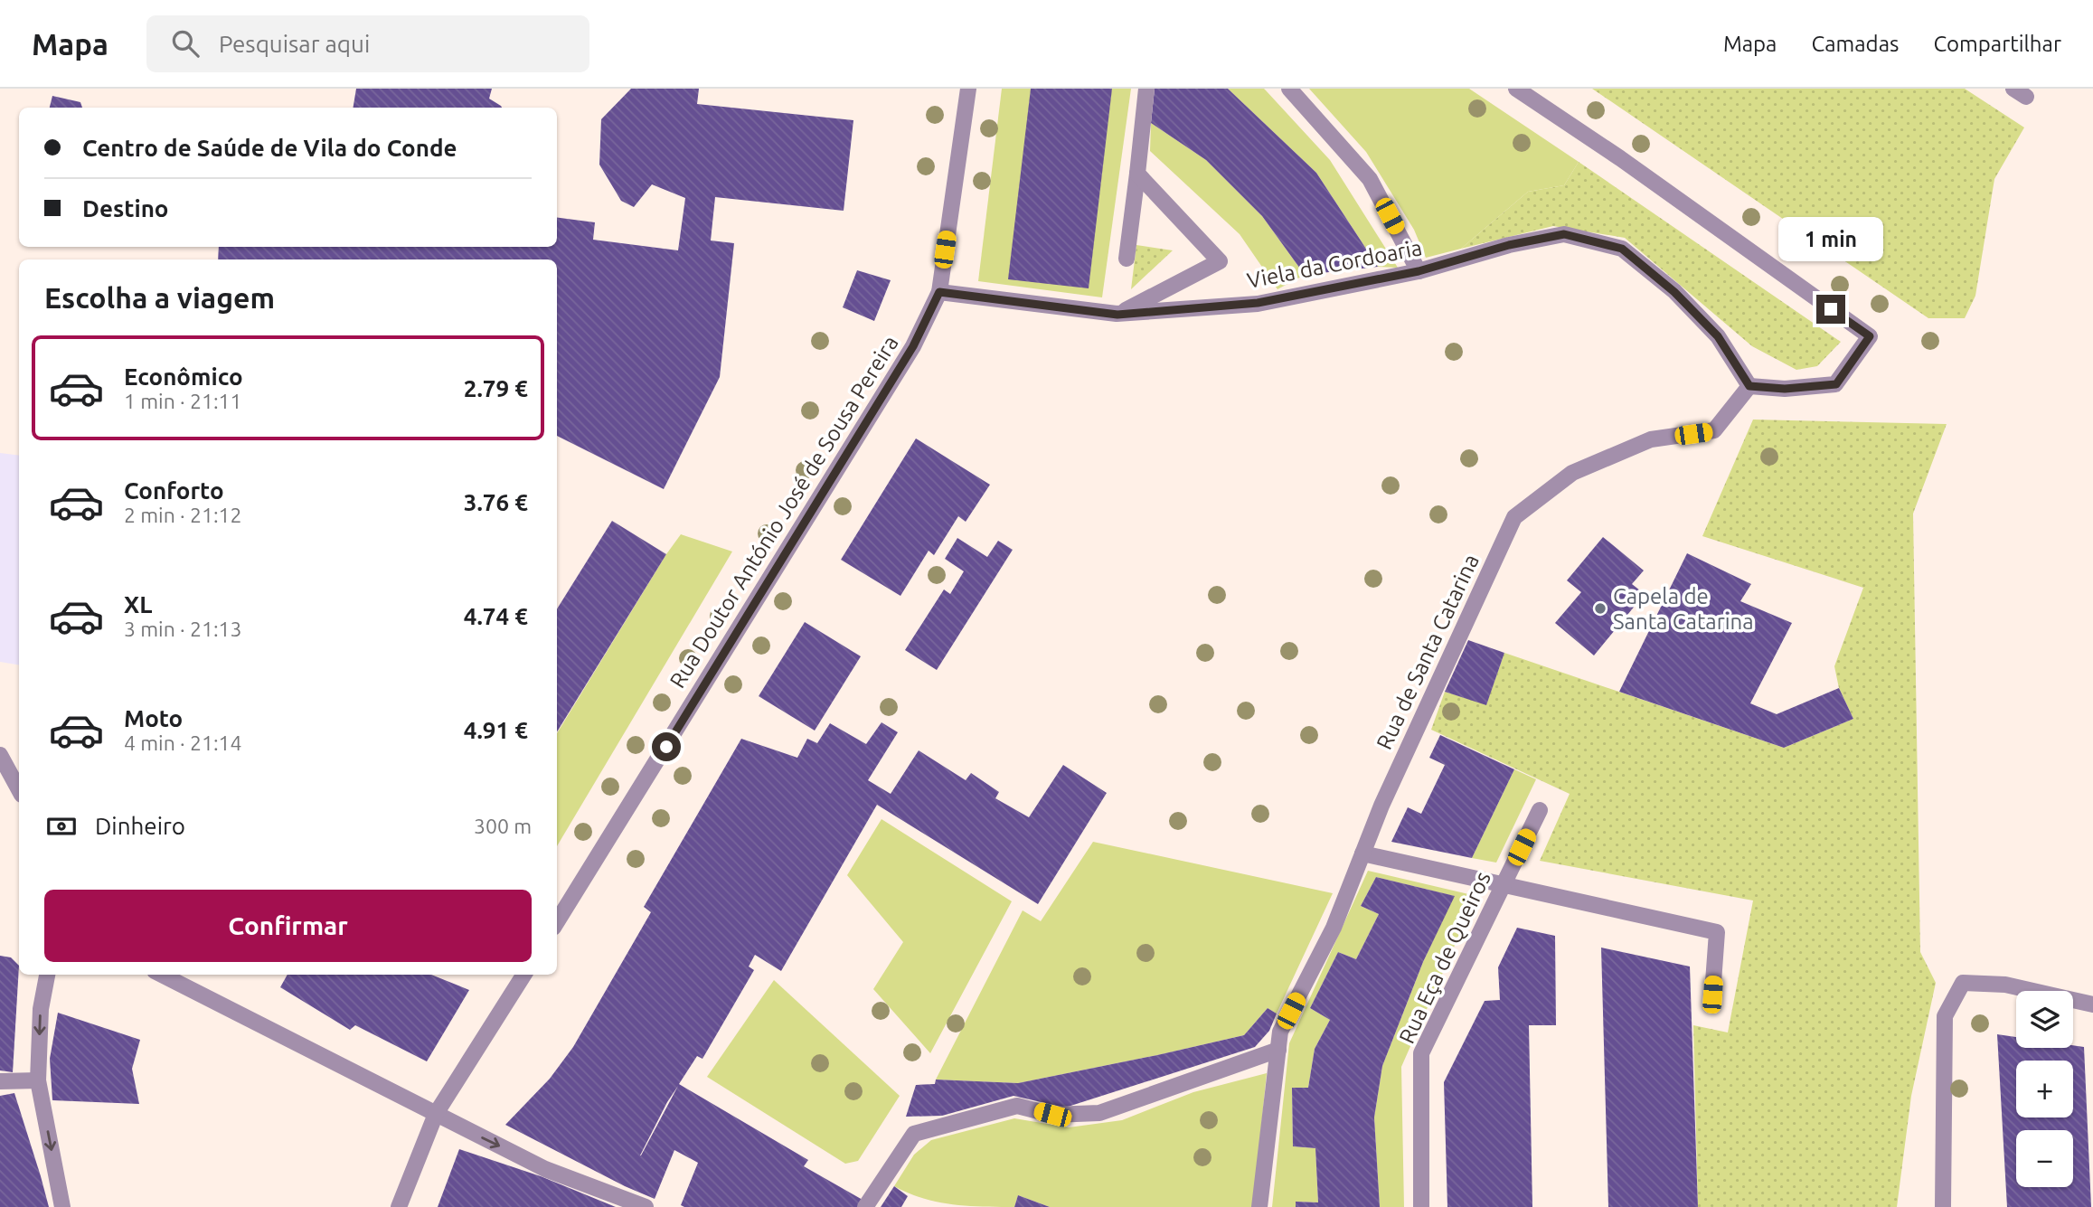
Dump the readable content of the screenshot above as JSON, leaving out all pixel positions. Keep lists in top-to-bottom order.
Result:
{
  "streets": {
    "street": [
      "Viela da Cordoaria",
      "Rua Doutor António José de Sousa Pereira",
      "Rua de Santa Catarina",
      "Rua Eça de Queiros"
    ]
  },
  "crossings": [
    ["Viela da Cordoaria", "Rua Doutor António José de Sousa Pereira"],
    ["Viela da Cordoaria", "Rua de Santa Catarina"]
  ],
  "places": ["Capela de Santa Catarina"],
  "page": {
    "header": "Mapa",
    "search": "Pesquisar aqui",
    "nav": ["Mapa", "Camadas", "Compartilhar"],
    "banner": ["Centro de Saúde de Vila do Conde", "Destino"],
    "bubble": "1 min",
    "heading": "Escolha a viagem",
    "list": [
      {
        "name": "Econômico",
        "note": "1 min · 21:11",
        "value": "2.79 €"
      },
      {
        "name": "Conforto",
        "note": "2 min · 21:12",
        "value": "3.76 €"
      },
      {
        "name": "XL",
        "note": "3 min · 21:13",
        "value": "4.74 €"
      },
      {
        "name": "Moto",
        "note": "4 min · 21:14",
        "value": "4.91 €"
      }
    ],
    "pay": ["Dinheiro", "300 m"],
    "buttons": "Confirmar",
    "map_buttons": ["+", "−"]
  }
}
